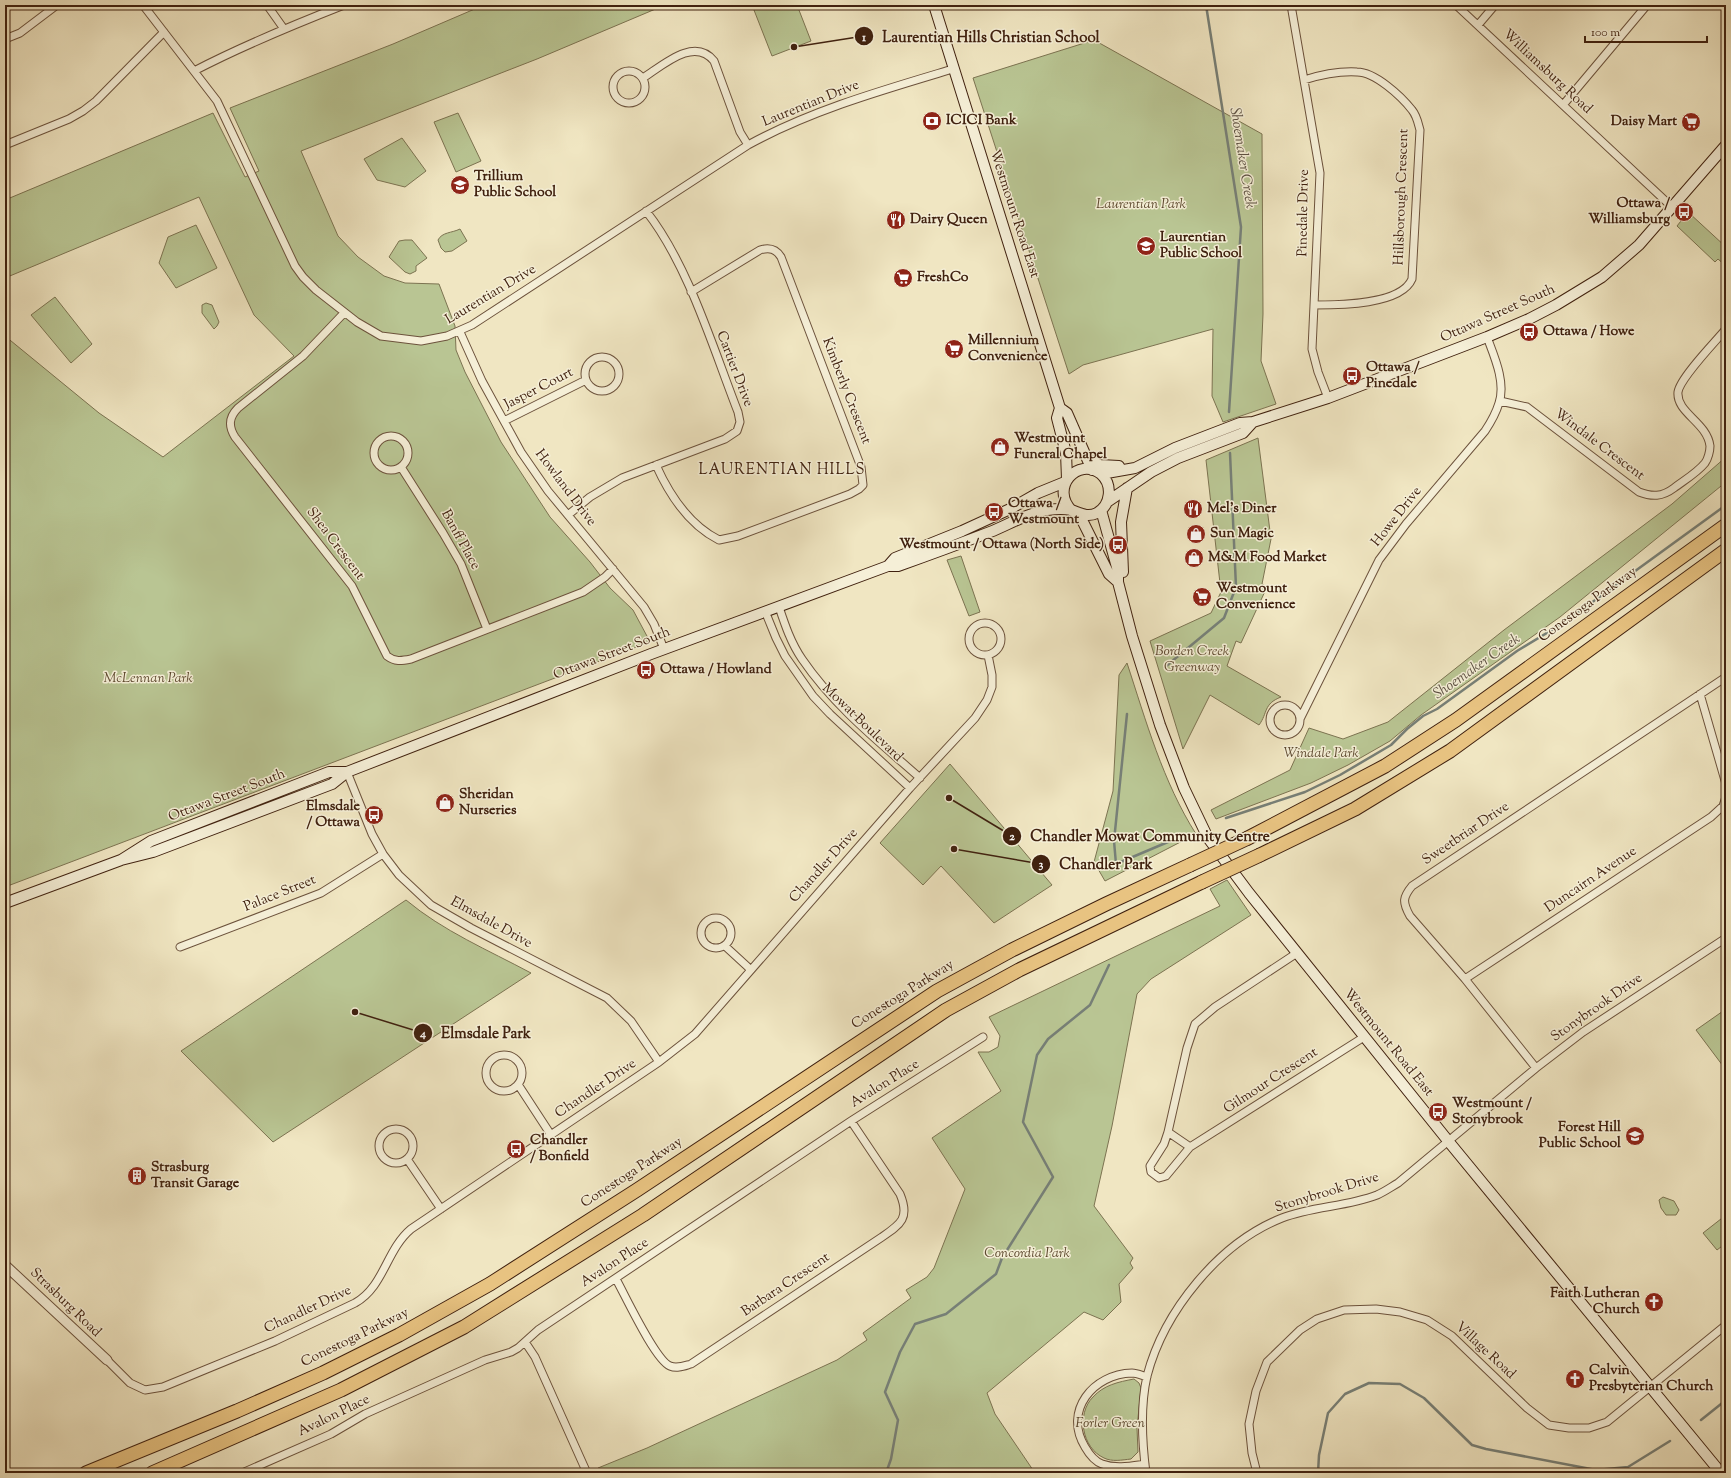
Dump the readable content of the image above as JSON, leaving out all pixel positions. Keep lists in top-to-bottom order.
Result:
{
  "streets": {
    "highway": ["Conestoga Parkway"],
    "main road": ["Westmount Road East", "Ottawa Street South"],
    "street": [
      "Williamsburg Road",
      "Laurentian Drive",
      "Hillsborough Crescent",
      "Pinedale Drive",
      "Cartier Drive",
      "Jasper Court",
      "Kimberly Crescent",
      "Windale Crescent",
      "Howland Drive",
      "Howe Drive",
      "Banff Place",
      "Shea Crescent",
      "Mowat Boulevard",
      "Sweetbriar Drive",
      "Chandler Drive",
      "Duncairn Avenue",
      "Palace Street",
      "Elmsdale Drive",
      "Stonybrook Drive",
      "Gilmour Crescent",
      "Avalon Place",
      "Barbara Crescent",
      "Strasburg Road",
      "Village Road"
    ]
  },
  "crossings": [
    ["Williamsburg Road", "Ottawa Street South"],
    ["Laurentian Drive", "Westmount Road East"],
    ["Laurentian Drive", "Cartier Drive"],
    ["Laurentian Drive", "Howland Drive"],
    ["Laurentian Drive", "Shea Crescent"],
    ["Hillsborough Crescent", "Pinedale Drive"],
    ["Pinedale Drive", "Ottawa Street South"],
    ["Westmount Road East", "Stonybrook Drive"],
    ["Westmount Road East", "Gilmour Crescent"],
    ["Westmount Road East", "Village Road"],
    ["Ottawa Street South", "Howland Drive"],
    ["Ottawa Street South", "Howe Drive"],
    ["Ottawa Street South", "Mowat Boulevard"],
    ["Ottawa Street South", "Elmsdale Drive"],
    ["Cartier Drive", "Kimberly Crescent"],
    ["Cartier Drive", "Howland Drive"],
    ["Jasper Court", "Howland Drive"],
    ["Windale Crescent", "Howe Drive"],
    ["Howland Drive", "Shea Crescent"],
    ["Banff Place", "Shea Crescent"],
    ["Mowat Boulevard", "Chandler Drive"],
    ["Sweetbriar Drive", "Duncairn Avenue"],
    ["Sweetbriar Drive", "Stonybrook Drive"],
    ["Chandler Drive", "Elmsdale Drive"],
    ["Chandler Drive", "Strasburg Road"],
    ["Palace Street", "Elmsdale Drive"],
    ["Avalon Place", "Barbara Crescent"]
  ],
  "districts": ["LAURENTIAN HILLS"],
  "water": ["Shoemaker Creek"],
  "parks": [
    "Laurentian Park",
    "Borden Creek Greenway",
    "McLennan Park",
    "Windale Park",
    "Concordia Park",
    "Forler Green"
  ],
  "places": {
    "other": [
      "Laurentian Hills Christian School",
      "Chandler Mowat Community Centre",
      "Chandler Park",
      "Elmsdale Park"
    ],
    "bank": ["ICICI Bank"],
    "supermarket": [
      "Daisy Mart",
      "FreshCo",
      "Millennium Convenience",
      "Westmount Convenience"
    ],
    "school or university": ["Trillium Public School", "Laurentian Public School", "Forest Hill Public School"],
    "bus stop": [
      "Ottawa / Williamsburg",
      "Ottawa / Howe",
      "Ottawa / Pinedale",
      "Ottawa / Westmount",
      "Westmount / Ottawa (North Side)",
      "Ottawa / Howland",
      "Elmsdale / Ottawa",
      "Westmount / Stonybrook",
      "Chandler / Bonfield"
    ],
    "restaurant": ["Dairy Queen", "Mel's Diner"],
    "shop": [
      "Westmount Funeral Chapel",
      "Sun Magic",
      "M&M Food Market",
      "Sheridan Nurseries"
    ],
    "building": ["Strasburg Transit Garage"],
    "church": ["Faith Lutheran Church", "Calvin Presbyterian Church"]
  },
  "scale_bar": "100 m"
}
